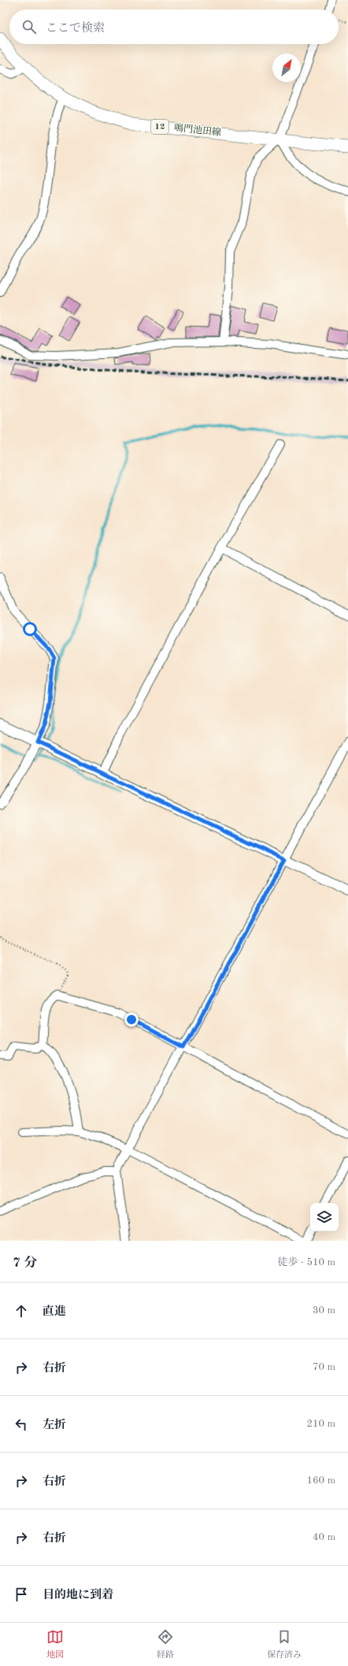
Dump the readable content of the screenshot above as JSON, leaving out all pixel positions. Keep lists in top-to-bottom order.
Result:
{
  "streets": {
    "main road": ["12", "鳴門池田線"]
  },
  "north": "top right",
  "page": {
    "search": "ここで検索",
    "heading": ["7 分", "徒歩 · 510 m"],
    "list": [
      ["直進", "30 m"],
      ["右折", "70 m"],
      ["左折", "210 m"],
      ["右折", "160 m"],
      ["右折", "40 m"],
      "目的地に到着"
    ],
    "nav": ["地図", "経路", "保存済み"]
  }
}
